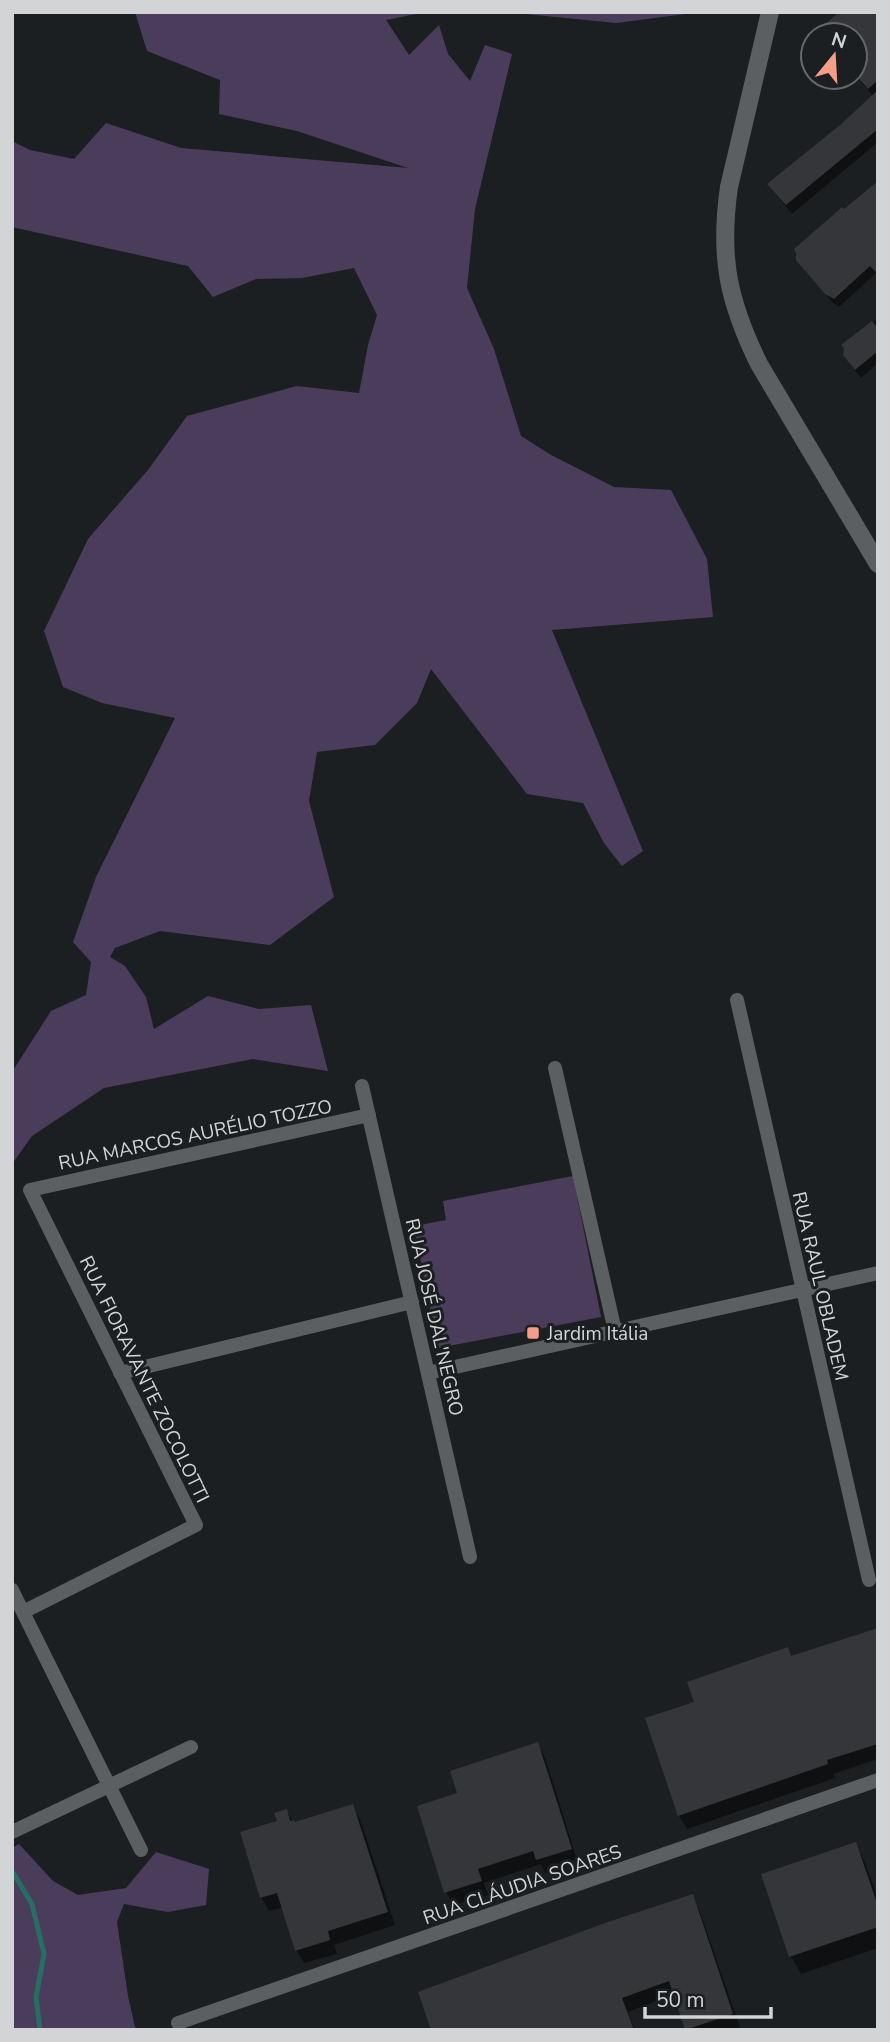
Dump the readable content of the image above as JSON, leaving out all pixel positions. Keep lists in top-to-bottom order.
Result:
{
  "streets": {
    "street": [
      "RUA MARCOS AURÉLIO TOZZO",
      "RUA RAUL OBLADEM",
      "RUA JOSÉ DAL'NEGRO",
      "RUA FIORAVANTE ZOCOLOTTI",
      "RUA CLÁUDIA SOARES"
    ]
  },
  "crossings": [
    ["RUA MARCOS AURÉLIO TOZZO", "RUA JOSÉ DAL'NEGRO"],
    ["RUA MARCOS AURÉLIO TOZZO", "RUA FIORAVANTE ZOCOLOTTI"]
  ],
  "places": {
    "transit": ["Jardim Itália"]
  },
  "scale_bar": "50 m",
  "north": "top"
}
